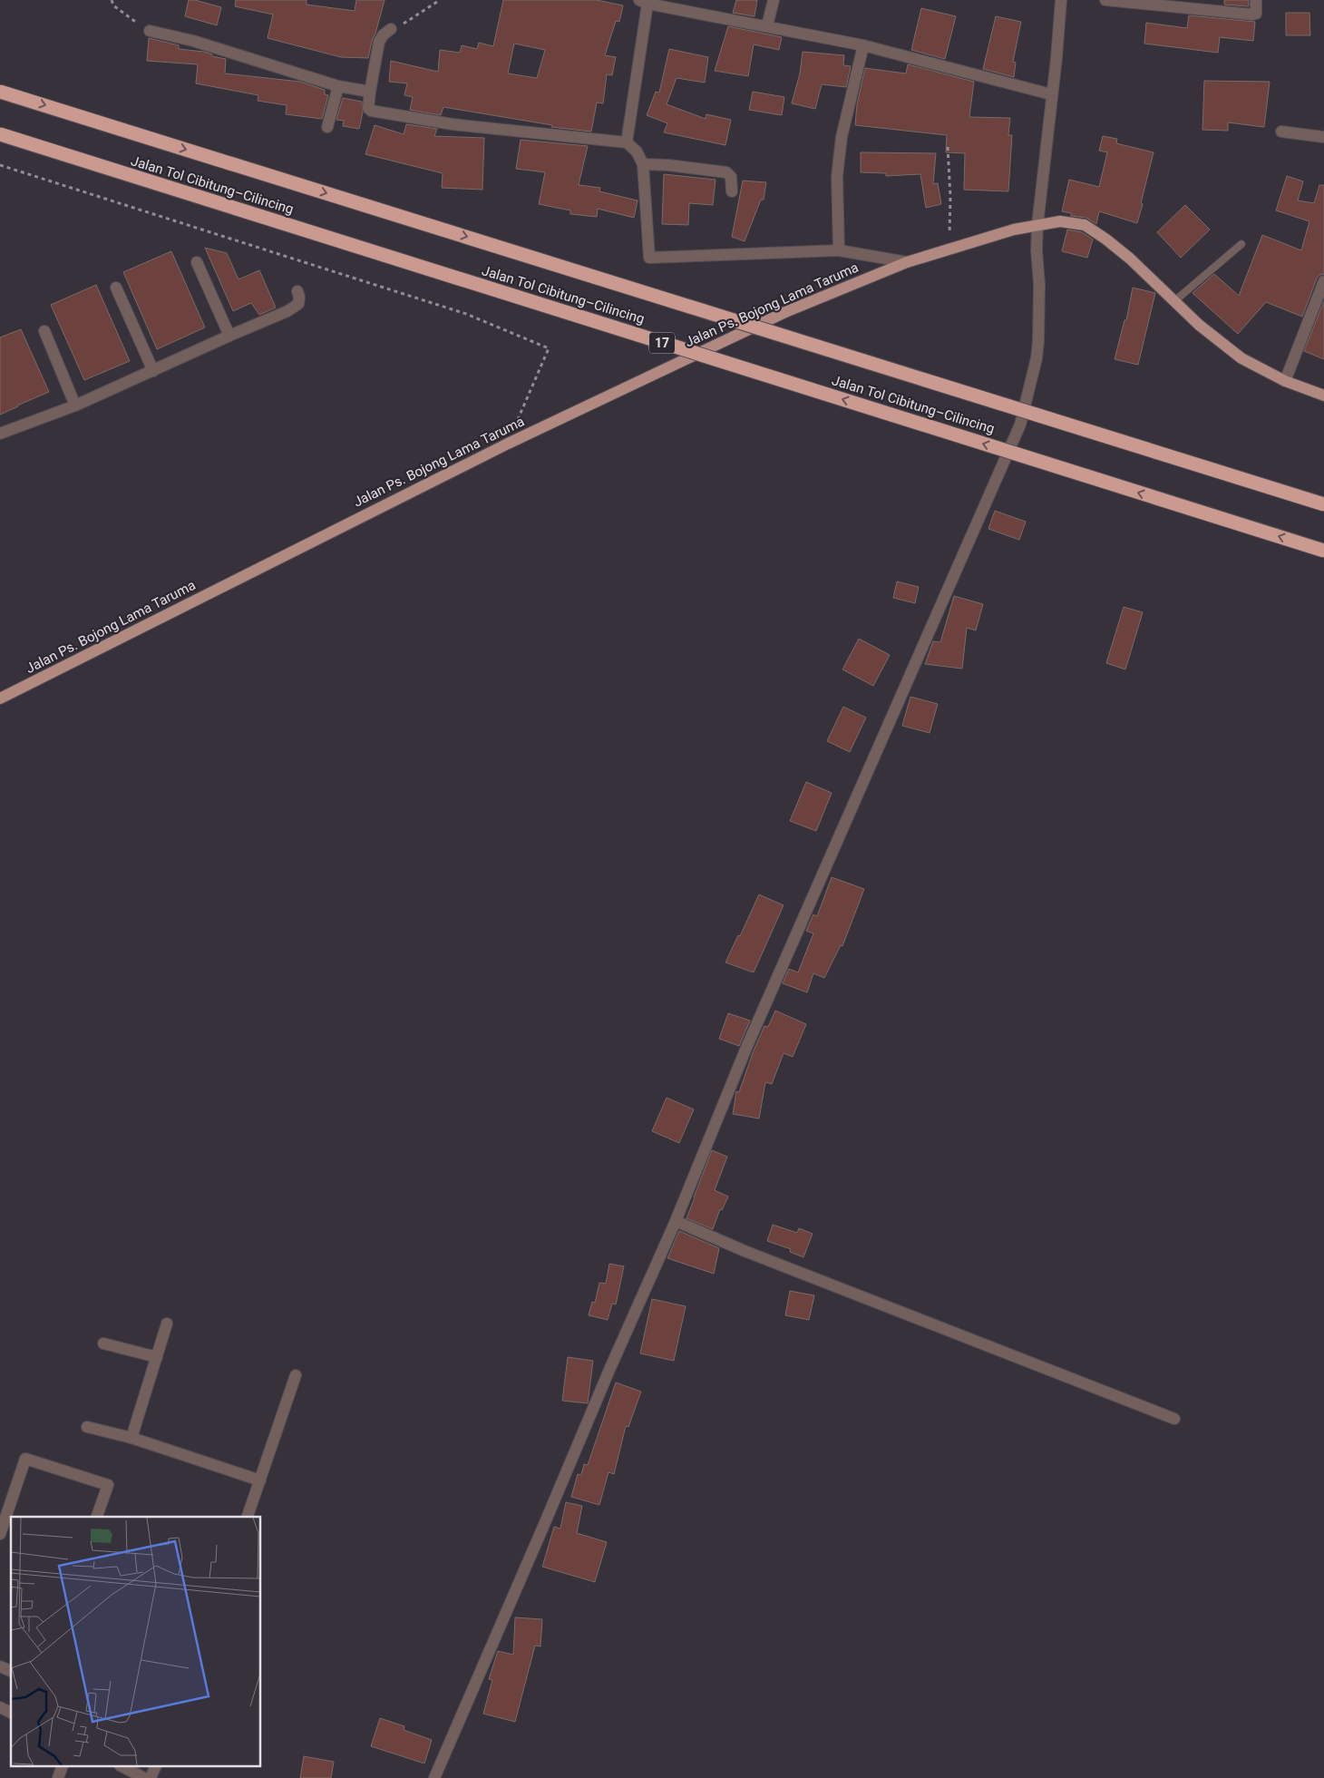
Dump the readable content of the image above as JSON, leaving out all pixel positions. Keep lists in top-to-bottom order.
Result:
{
  "streets": {
    "highway": ["Jalan Tol Cibitung–Cilincing", "17"],
    "main road": ["Jalan Ps. Bojong Lama Taruma"]
  }
}
